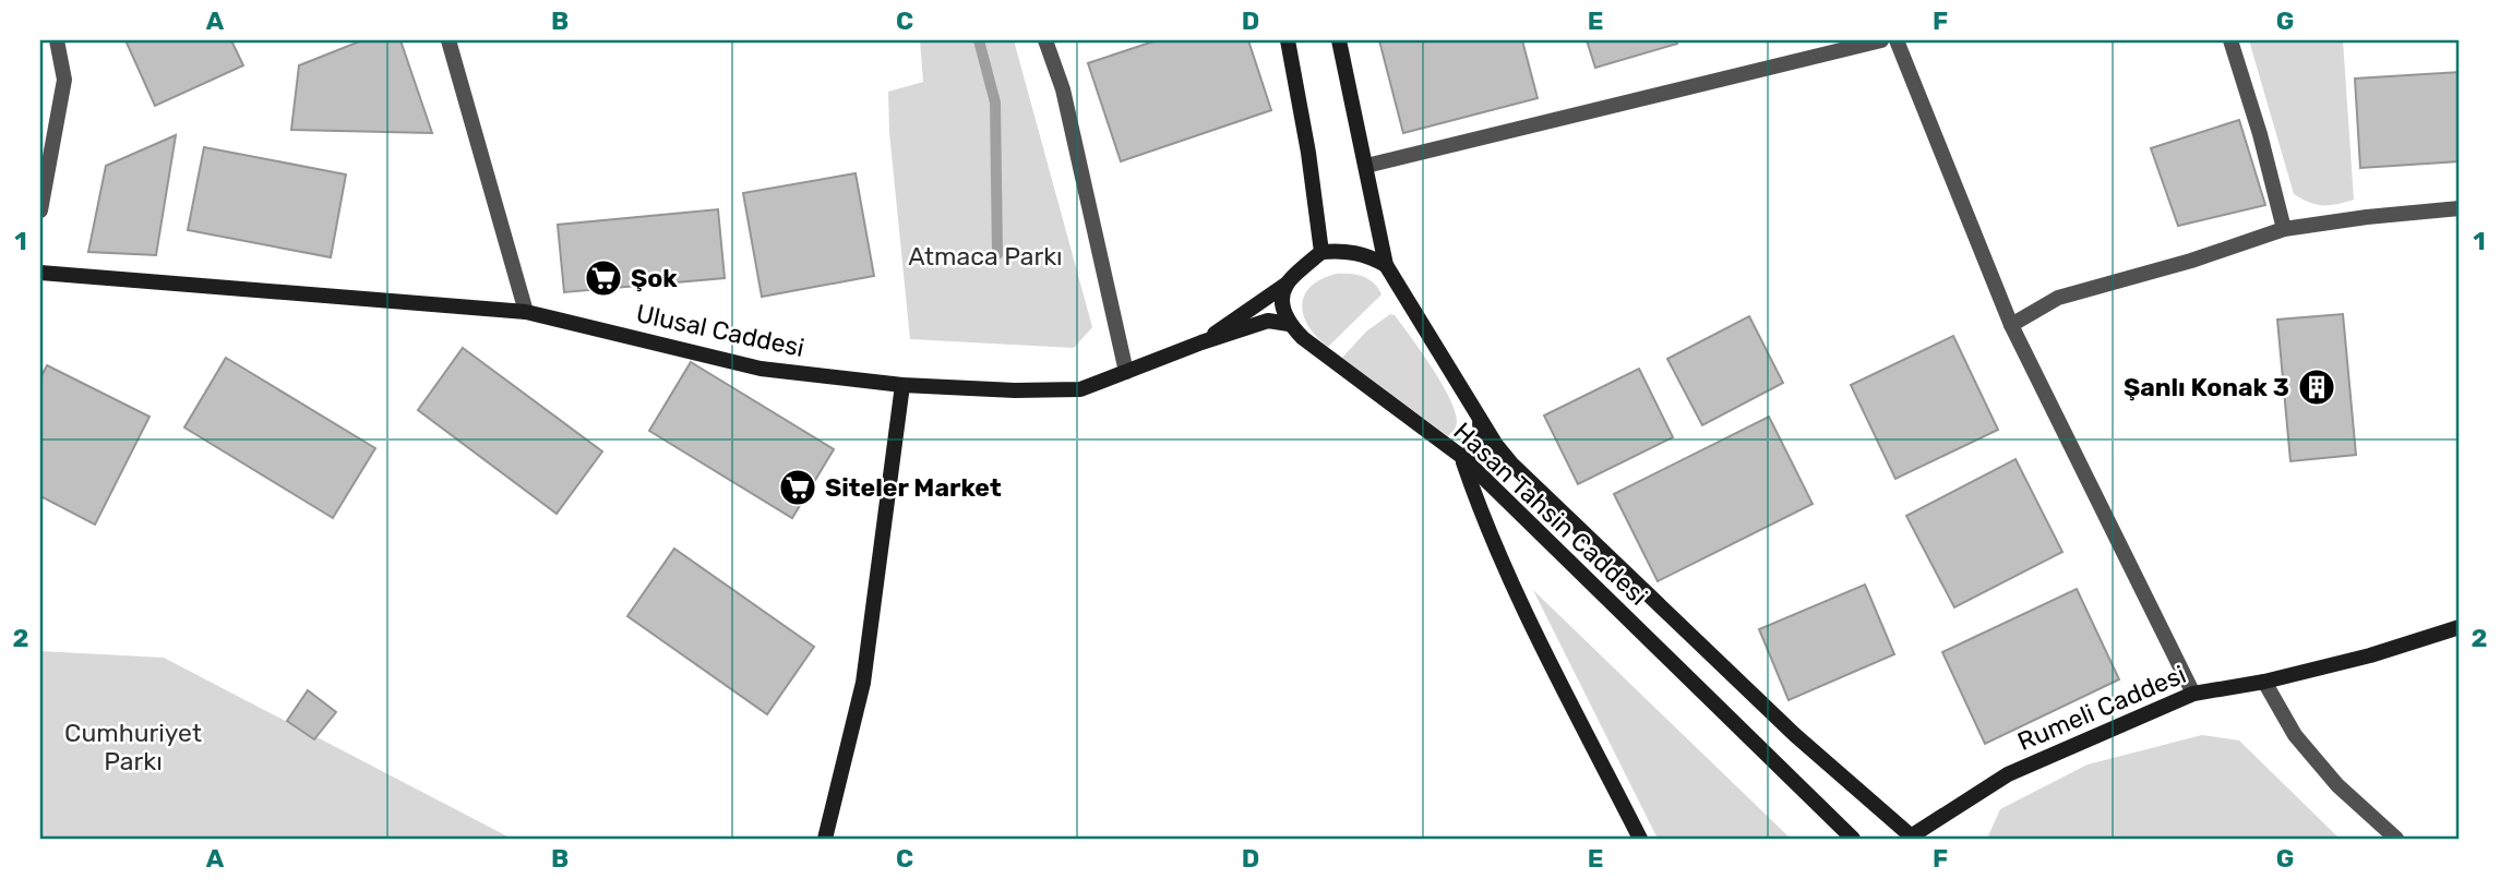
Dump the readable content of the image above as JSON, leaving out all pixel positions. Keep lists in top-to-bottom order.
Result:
{
  "streets": {
    "street": ["Ulusal Caddesi", "Hasan Tahsin Caddesi", "Rumeli Caddesi"]
  },
  "crossings": [
    ["Hasan Tahsin Caddesi", "Rumeli Caddesi"]
  ],
  "parks": ["Atmaca Parkı", "Cumhuriyet Parkı"],
  "places": {
    "supermarket": ["Şok", "Siteler Market"],
    "building": ["Şanlı Konak 3"]
  },
  "grid": {
    "columns": [
      "A",
      "B",
      "C",
      "D",
      "E",
      "F",
      "G"
    ],
    "rows": ["1", "2"]
  }
}
